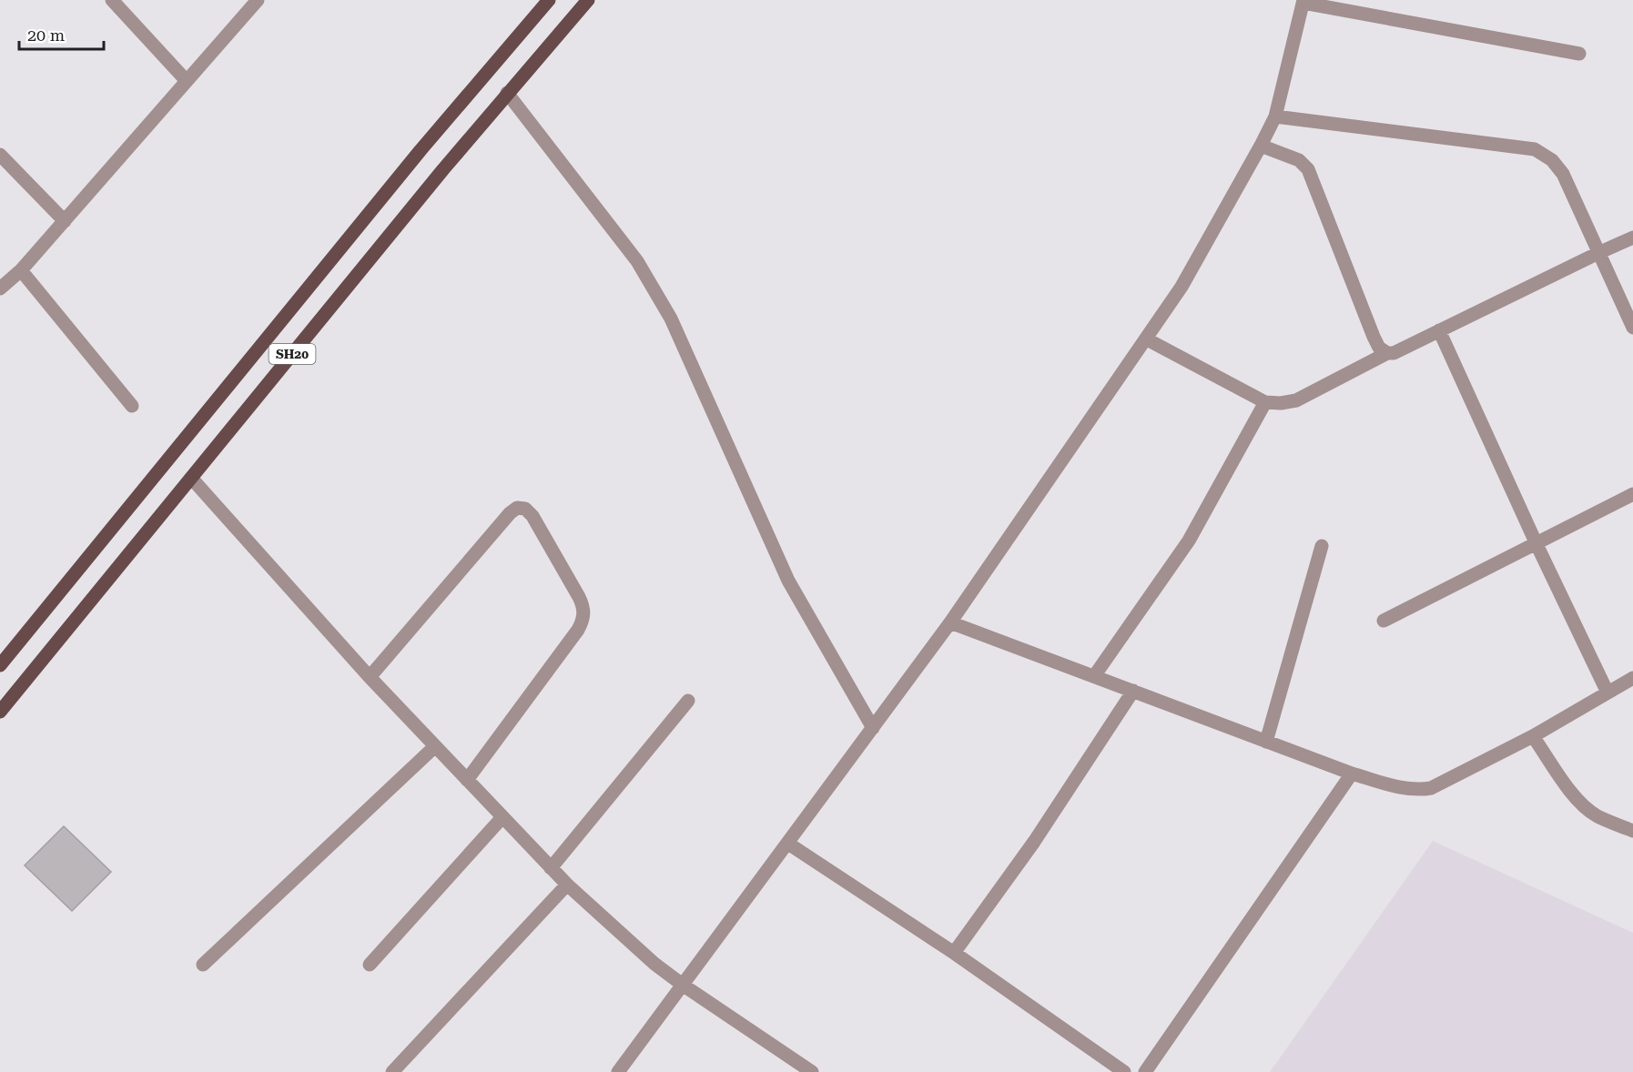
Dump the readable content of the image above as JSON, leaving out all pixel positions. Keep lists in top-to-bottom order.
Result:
{
  "streets": {
    "main road": ["SH20"]
  },
  "scale_bar": "20 m"
}
